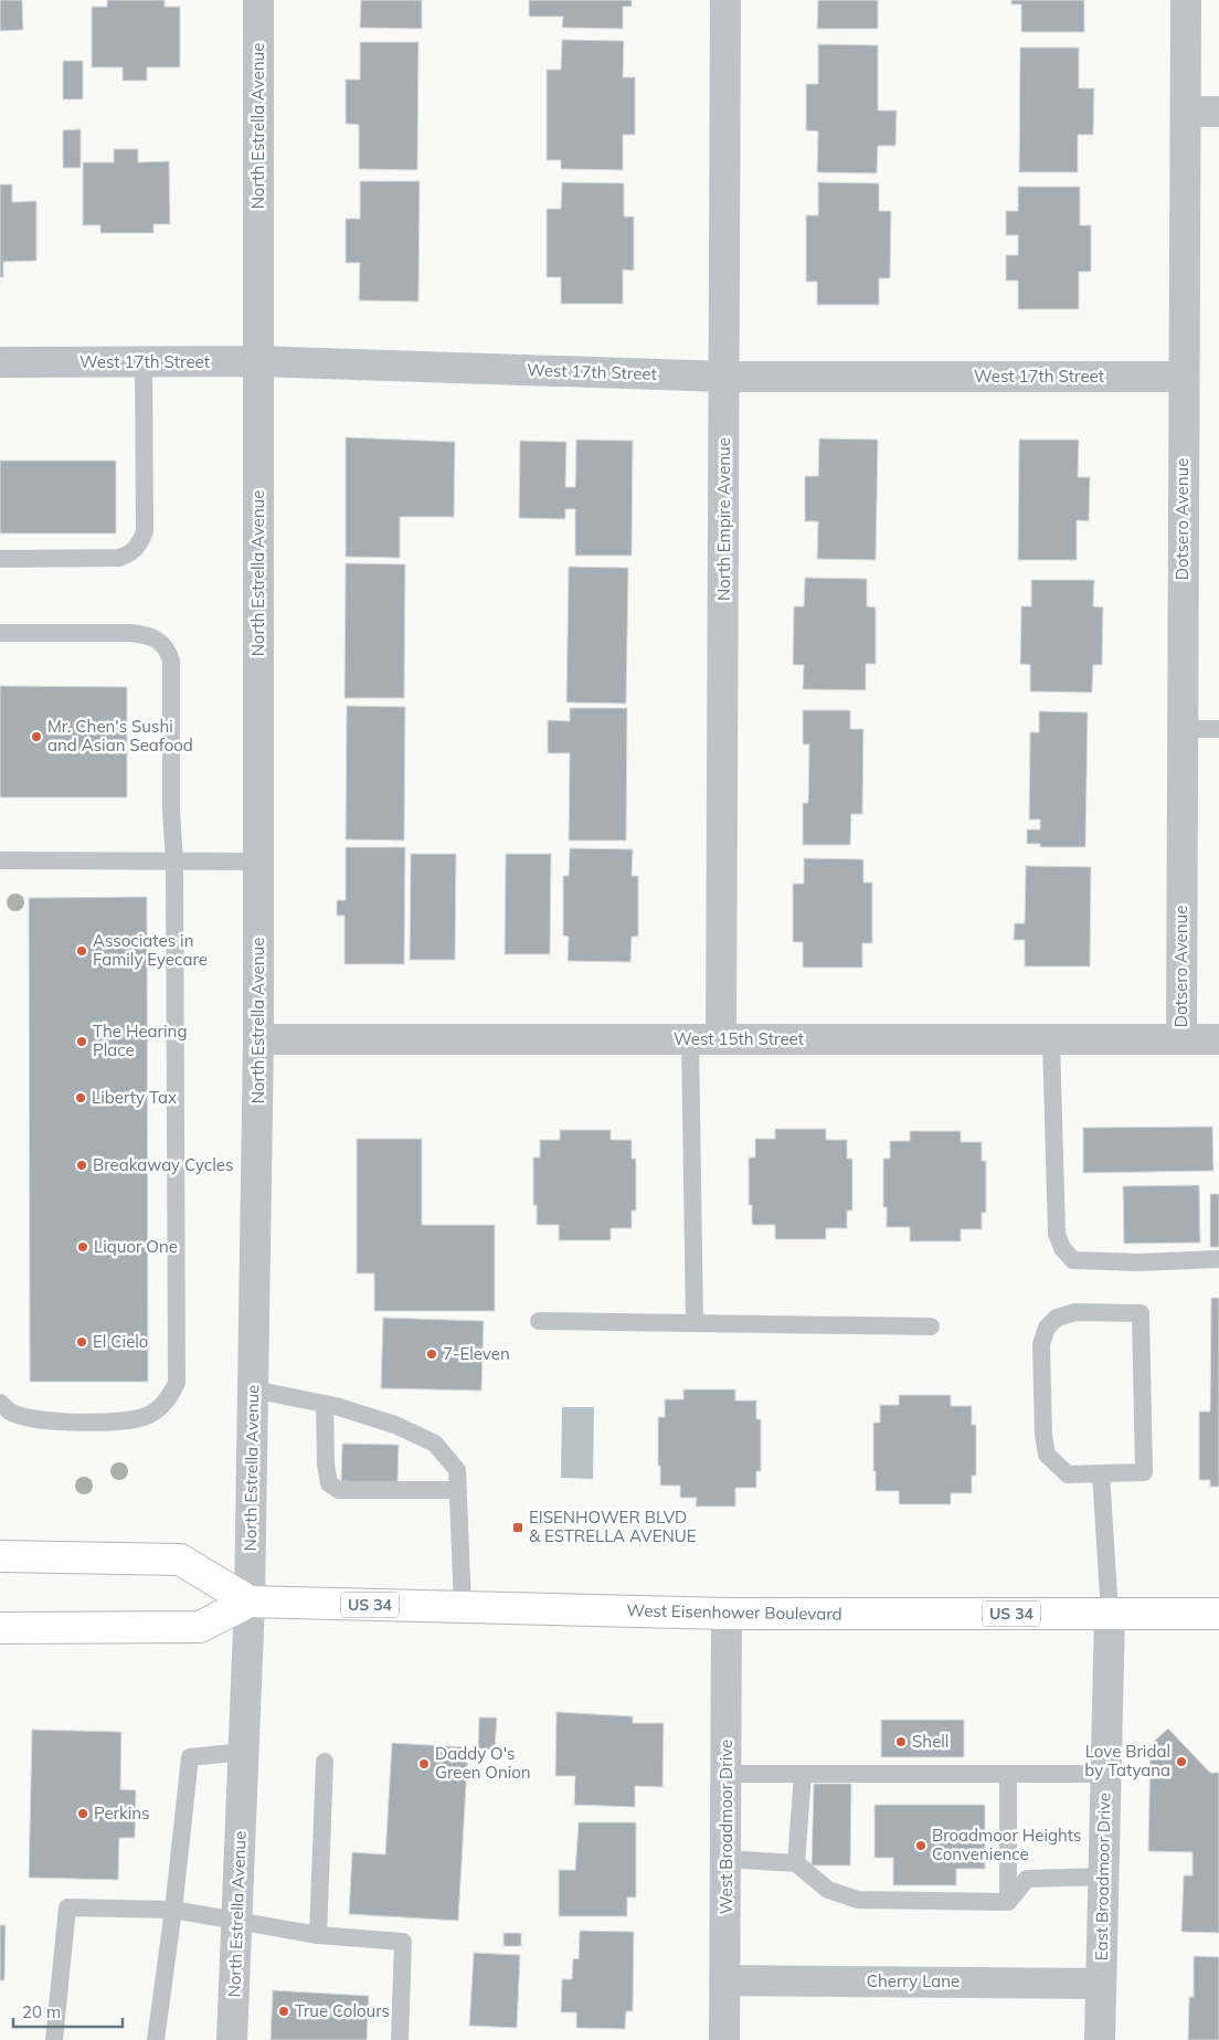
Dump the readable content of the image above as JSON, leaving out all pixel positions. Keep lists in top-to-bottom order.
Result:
{
  "streets": {
    "highway": ["US 34", "West Eisenhower Boulevard"],
    "street": [
      "North Estrella Avenue",
      "West 17th Street",
      "North Empire Avenue",
      "Dotsero Avenue",
      "West 15th Street",
      "West Broadmoor Drive",
      "East Broadmoor Drive",
      "Cherry Lane"
    ]
  },
  "crossings": [
    ["North Estrella Avenue", "West 17th Street"],
    ["North Estrella Avenue", "West 15th Street"],
    ["North Estrella Avenue", "West Eisenhower Boulevard"],
    ["West 17th Street", "North Empire Avenue"],
    ["West 17th Street", "Dotsero Avenue"],
    ["North Empire Avenue", "West 15th Street"],
    ["Dotsero Avenue", "West 15th Street"],
    ["West Eisenhower Boulevard", "West Broadmoor Drive"],
    ["West Eisenhower Boulevard", "East Broadmoor Drive"],
    ["West Broadmoor Drive", "Cherry Lane"],
    ["East Broadmoor Drive", "Cherry Lane"]
  ],
  "places": {
    "other": [
      "Mr. Chen's Sushi and Asian Seafood",
      "Associates in Family Eyecare",
      "The Hearing Place",
      "Liberty Tax",
      "Breakaway Cycles",
      "Liquor One",
      "El Cielo",
      "7-Eleven",
      "Shell",
      "Love Bridal by Tatyana",
      "Daddy O's Green Onion",
      "Perkins",
      "Broadmoor Heights Convenience",
      "True Colours"
    ],
    "transit": ["EISENHOWER BLVD & ESTRELLA AVENUE"]
  },
  "scale_bar": "20 m"
}
